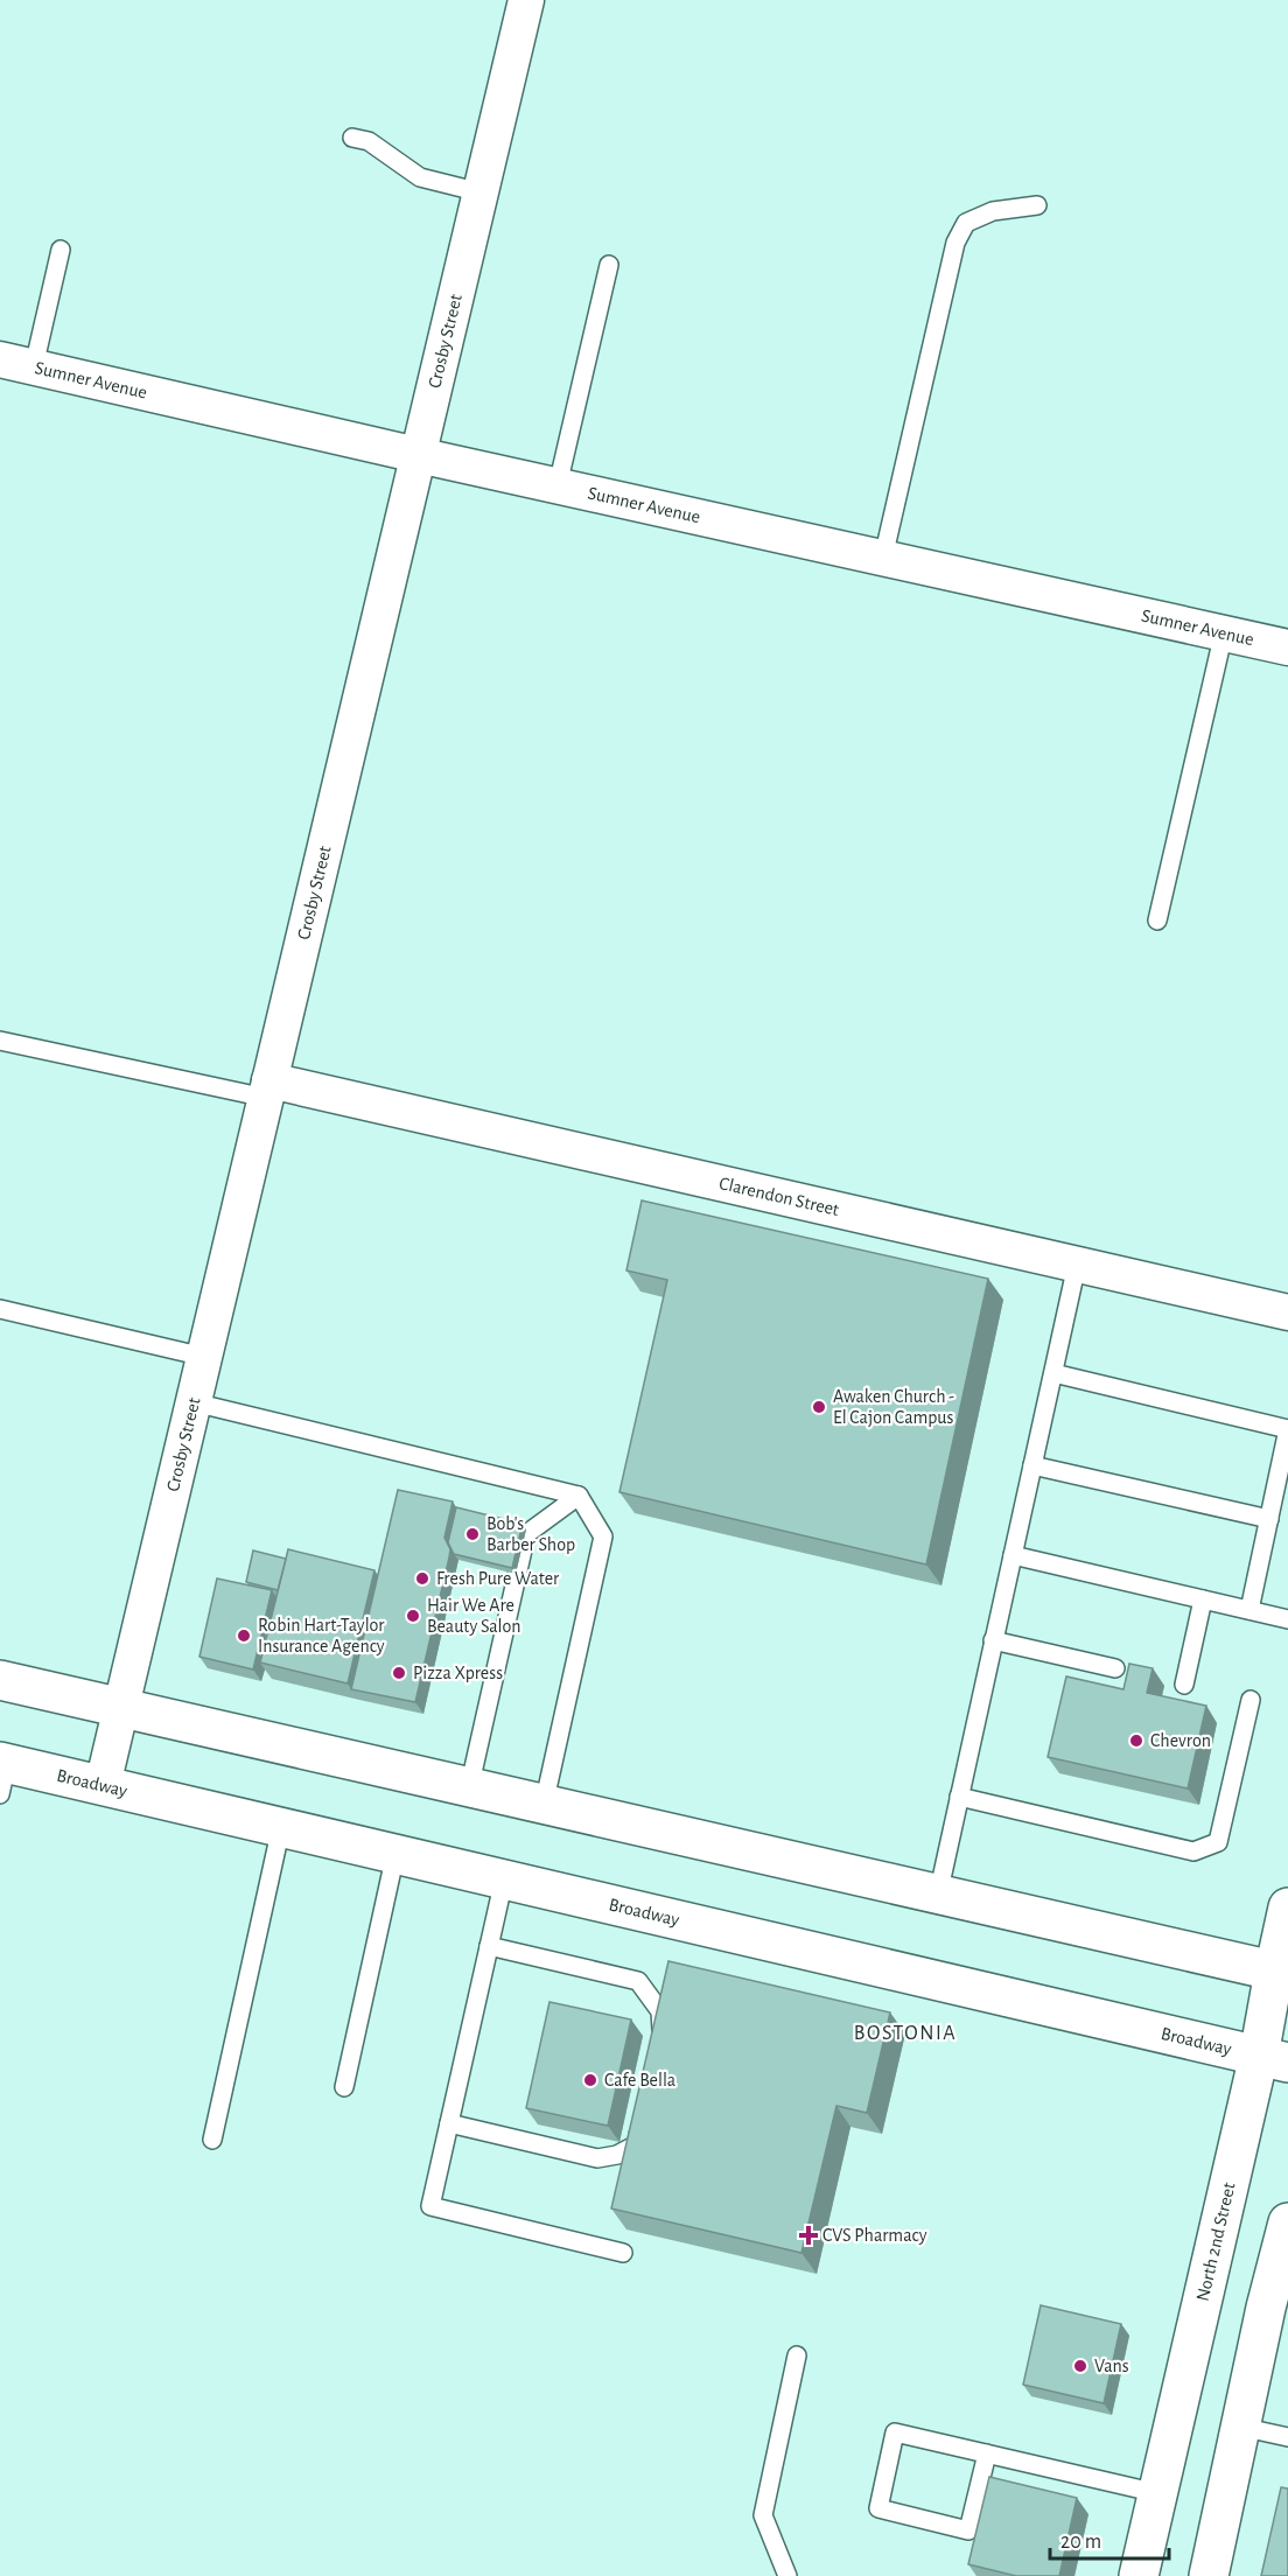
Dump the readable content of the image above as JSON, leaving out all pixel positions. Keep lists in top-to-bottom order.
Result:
{
  "streets": {
    "main road": ["Broadway", "North 2nd Street"],
    "street": ["Crosby Street", "Sumner Avenue", "Clarendon Street"]
  },
  "crossings": [
    ["Crosby Street", "Sumner Avenue"],
    ["Crosby Street", "Clarendon Street"],
    ["Crosby Street", "Broadway"],
    ["Broadway", "North 2nd Street"]
  ],
  "districts": ["BOSTONIA"],
  "places": {
    "other": [
      "Awaken Church - El Cajon Campus",
      "Bob's Barber Shop",
      "Fresh Pure Water",
      "Hair We Are Beauty Salon",
      "Robin Hart-Taylor Insurance Agency",
      "Pizza Xpress",
      "Chevron",
      "Cafe Bella",
      "Vans"
    ],
    "health": ["CVS Pharmacy"]
  },
  "scale_bar": "20 m"
}
